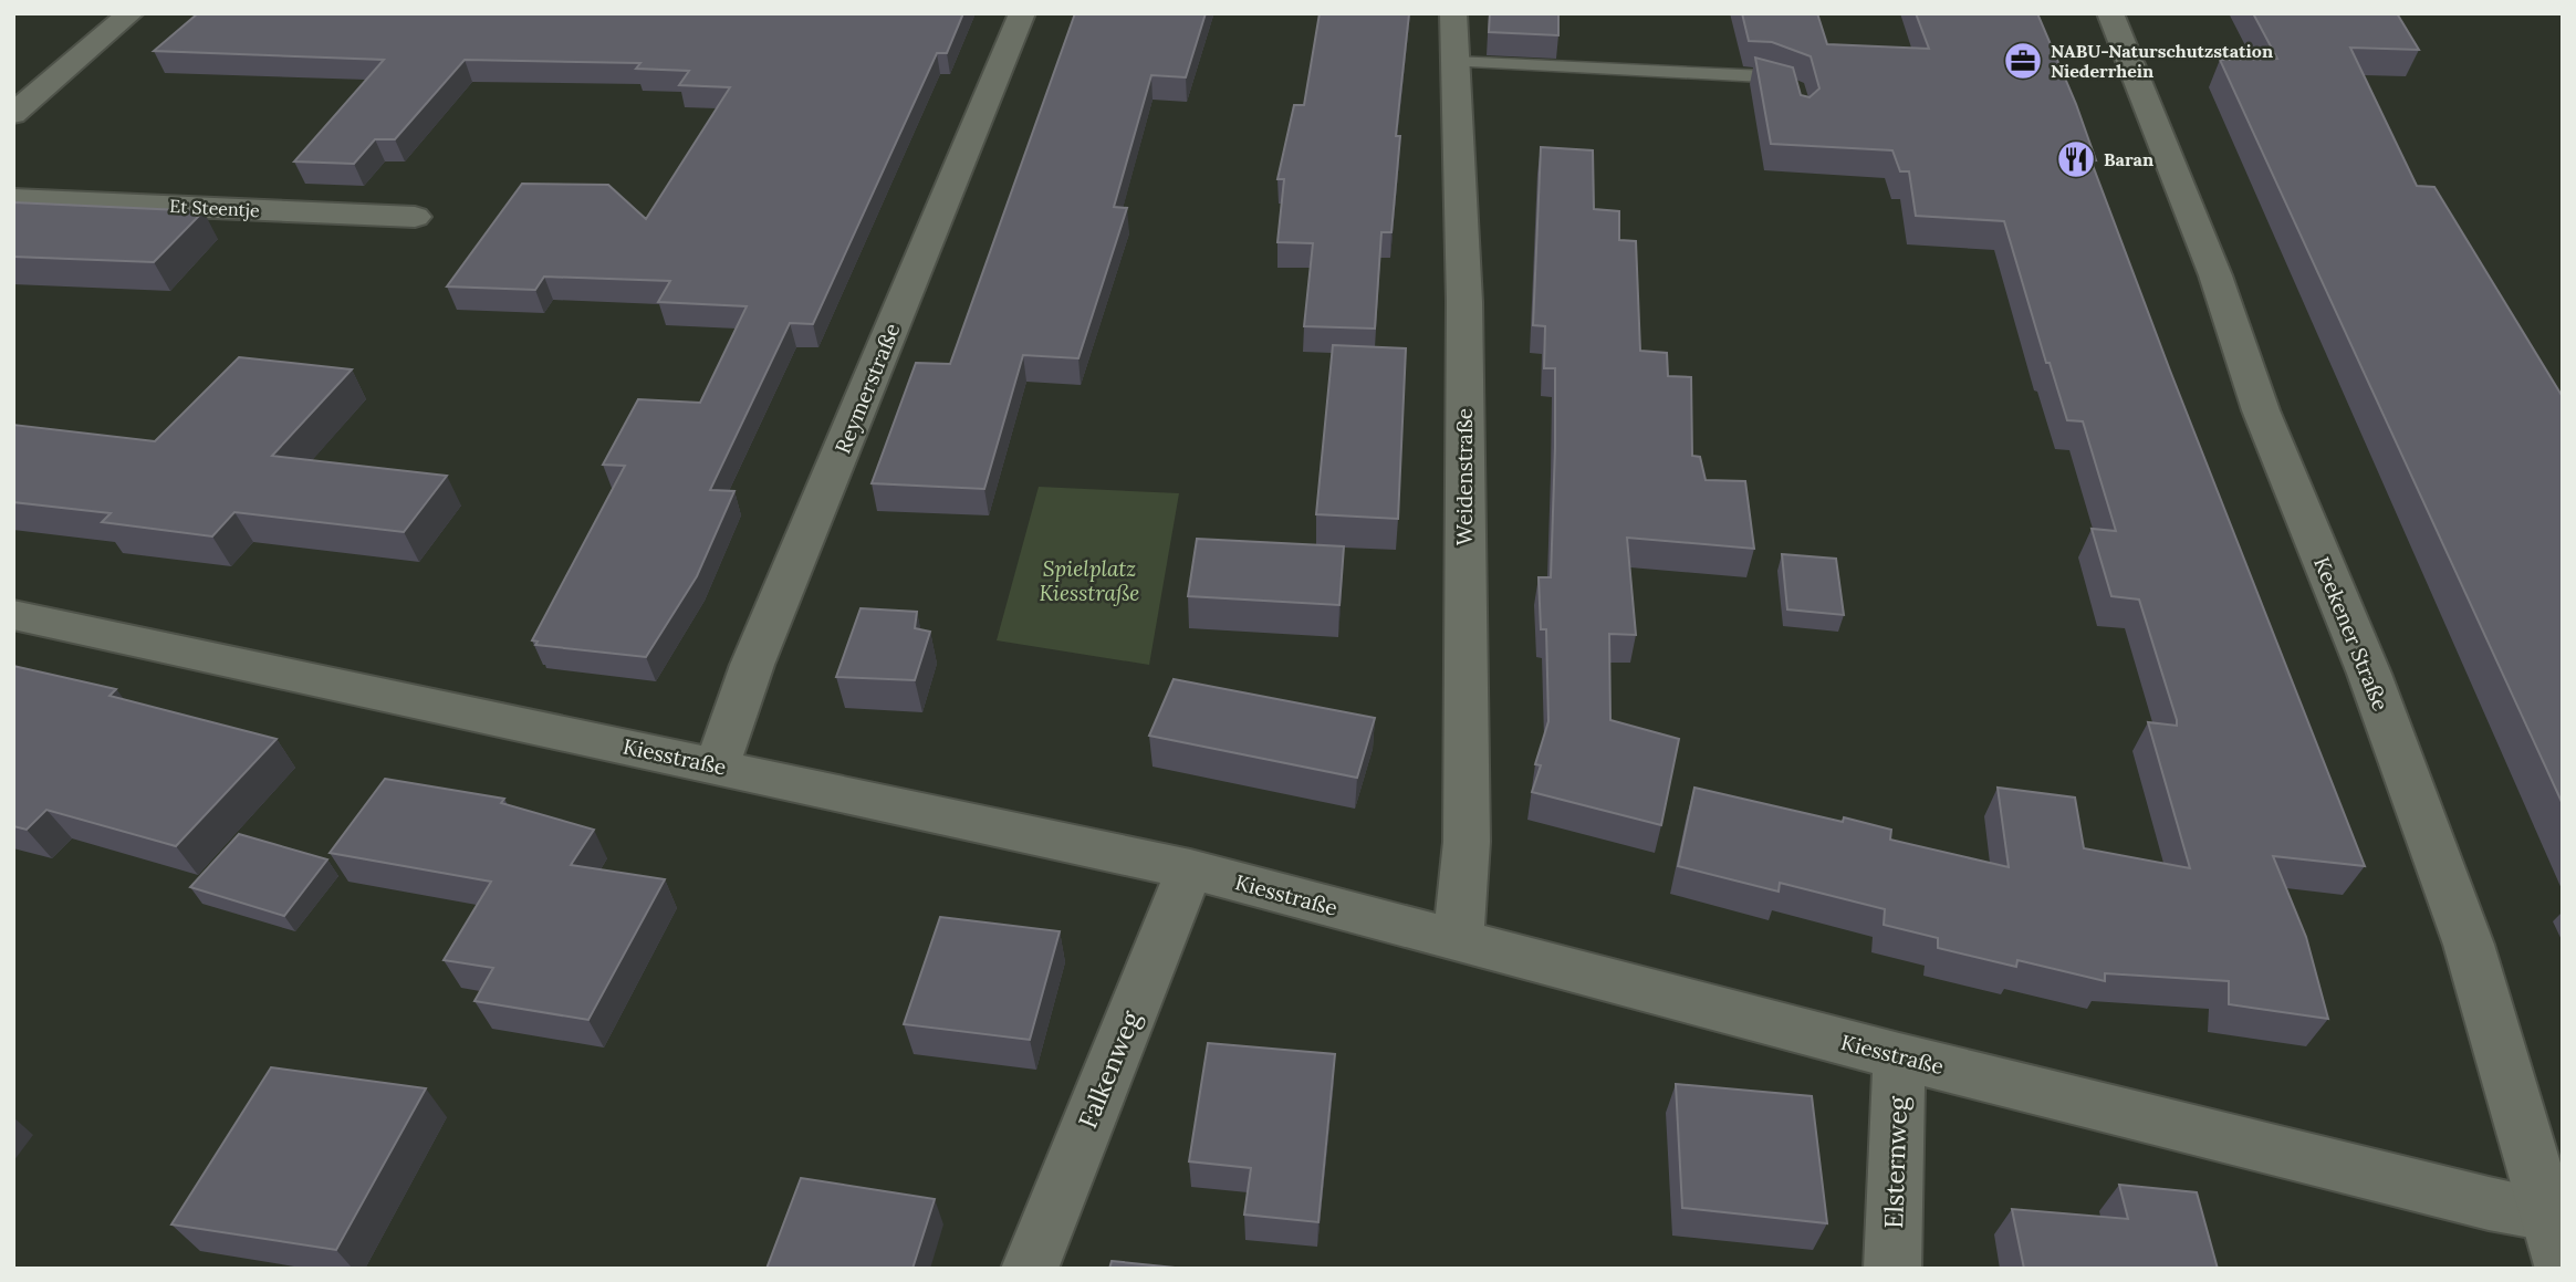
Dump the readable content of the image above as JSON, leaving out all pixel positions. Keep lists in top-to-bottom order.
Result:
{
  "streets": {
    "street": [
      "Et Steentje",
      "Reymerstraße",
      "Weidenstraße",
      "Keekener Straße",
      "Kiesstraße",
      "Falkenweg",
      "Elsternweg"
    ]
  },
  "crossings": [
    ["Reymerstraße", "Kiesstraße"],
    ["Weidenstraße", "Kiesstraße"],
    ["Keekener Straße", "Kiesstraße"],
    ["Kiesstraße", "Falkenweg"],
    ["Kiesstraße", "Elsternweg"]
  ],
  "parks": ["Spielplatz Kiesstraße"],
  "places": {
    "office": ["NABU-Naturschutzstation Niederrhein"],
    "restaurant": ["Baran"]
  }
}
